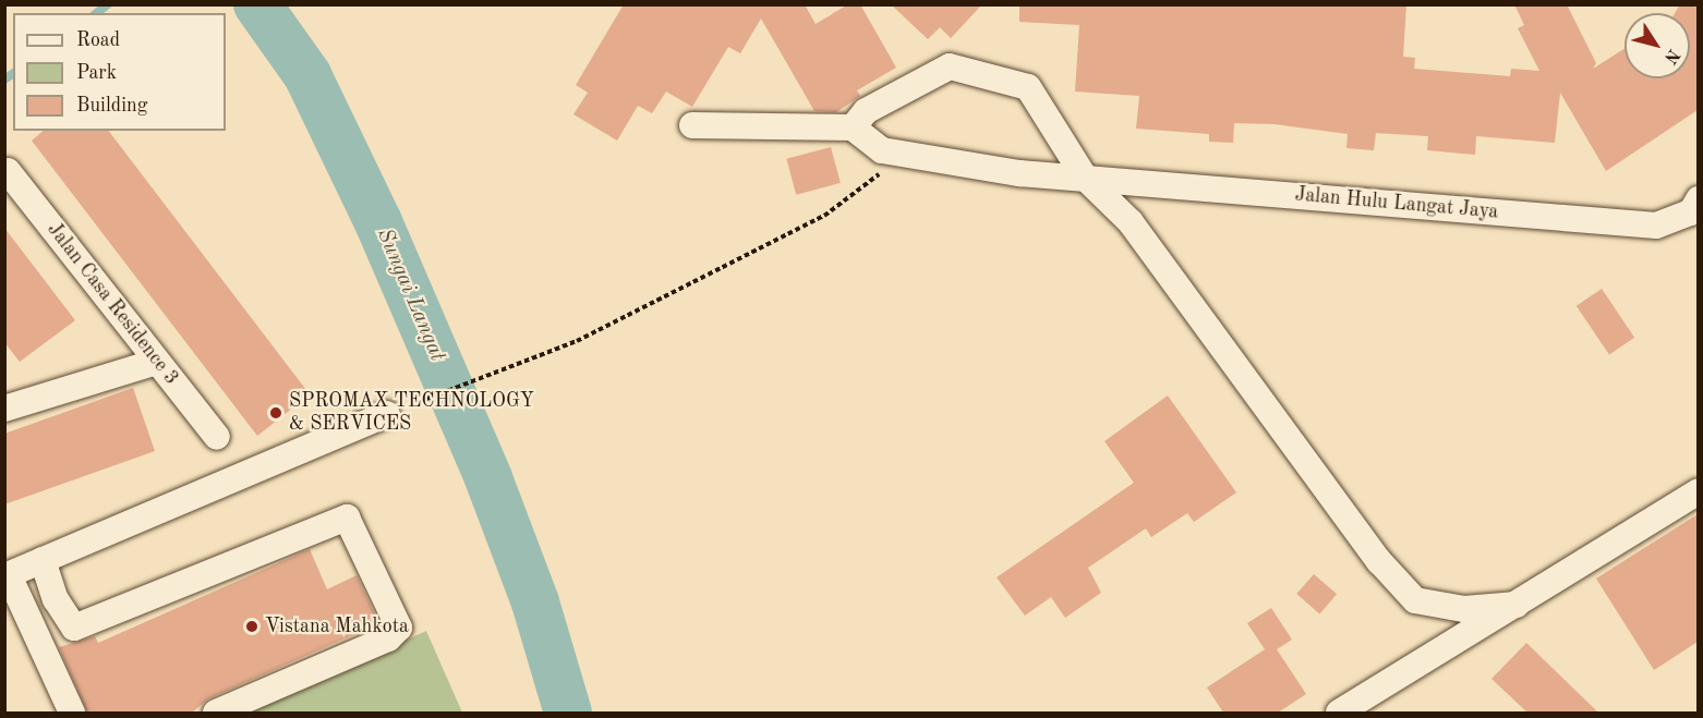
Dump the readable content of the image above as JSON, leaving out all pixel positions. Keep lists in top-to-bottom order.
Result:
{
  "streets": {
    "street": ["Jalan Hulu Langat Jaya", "Jalan Casa Residence 3"]
  },
  "water": ["Sungai Langat"],
  "places": ["SPROMAX TECHNOLOGY & SERVICES", "Vistana Mahkota"],
  "legend": ["Road", "Park", "Building"],
  "north": "bottom right"
}
